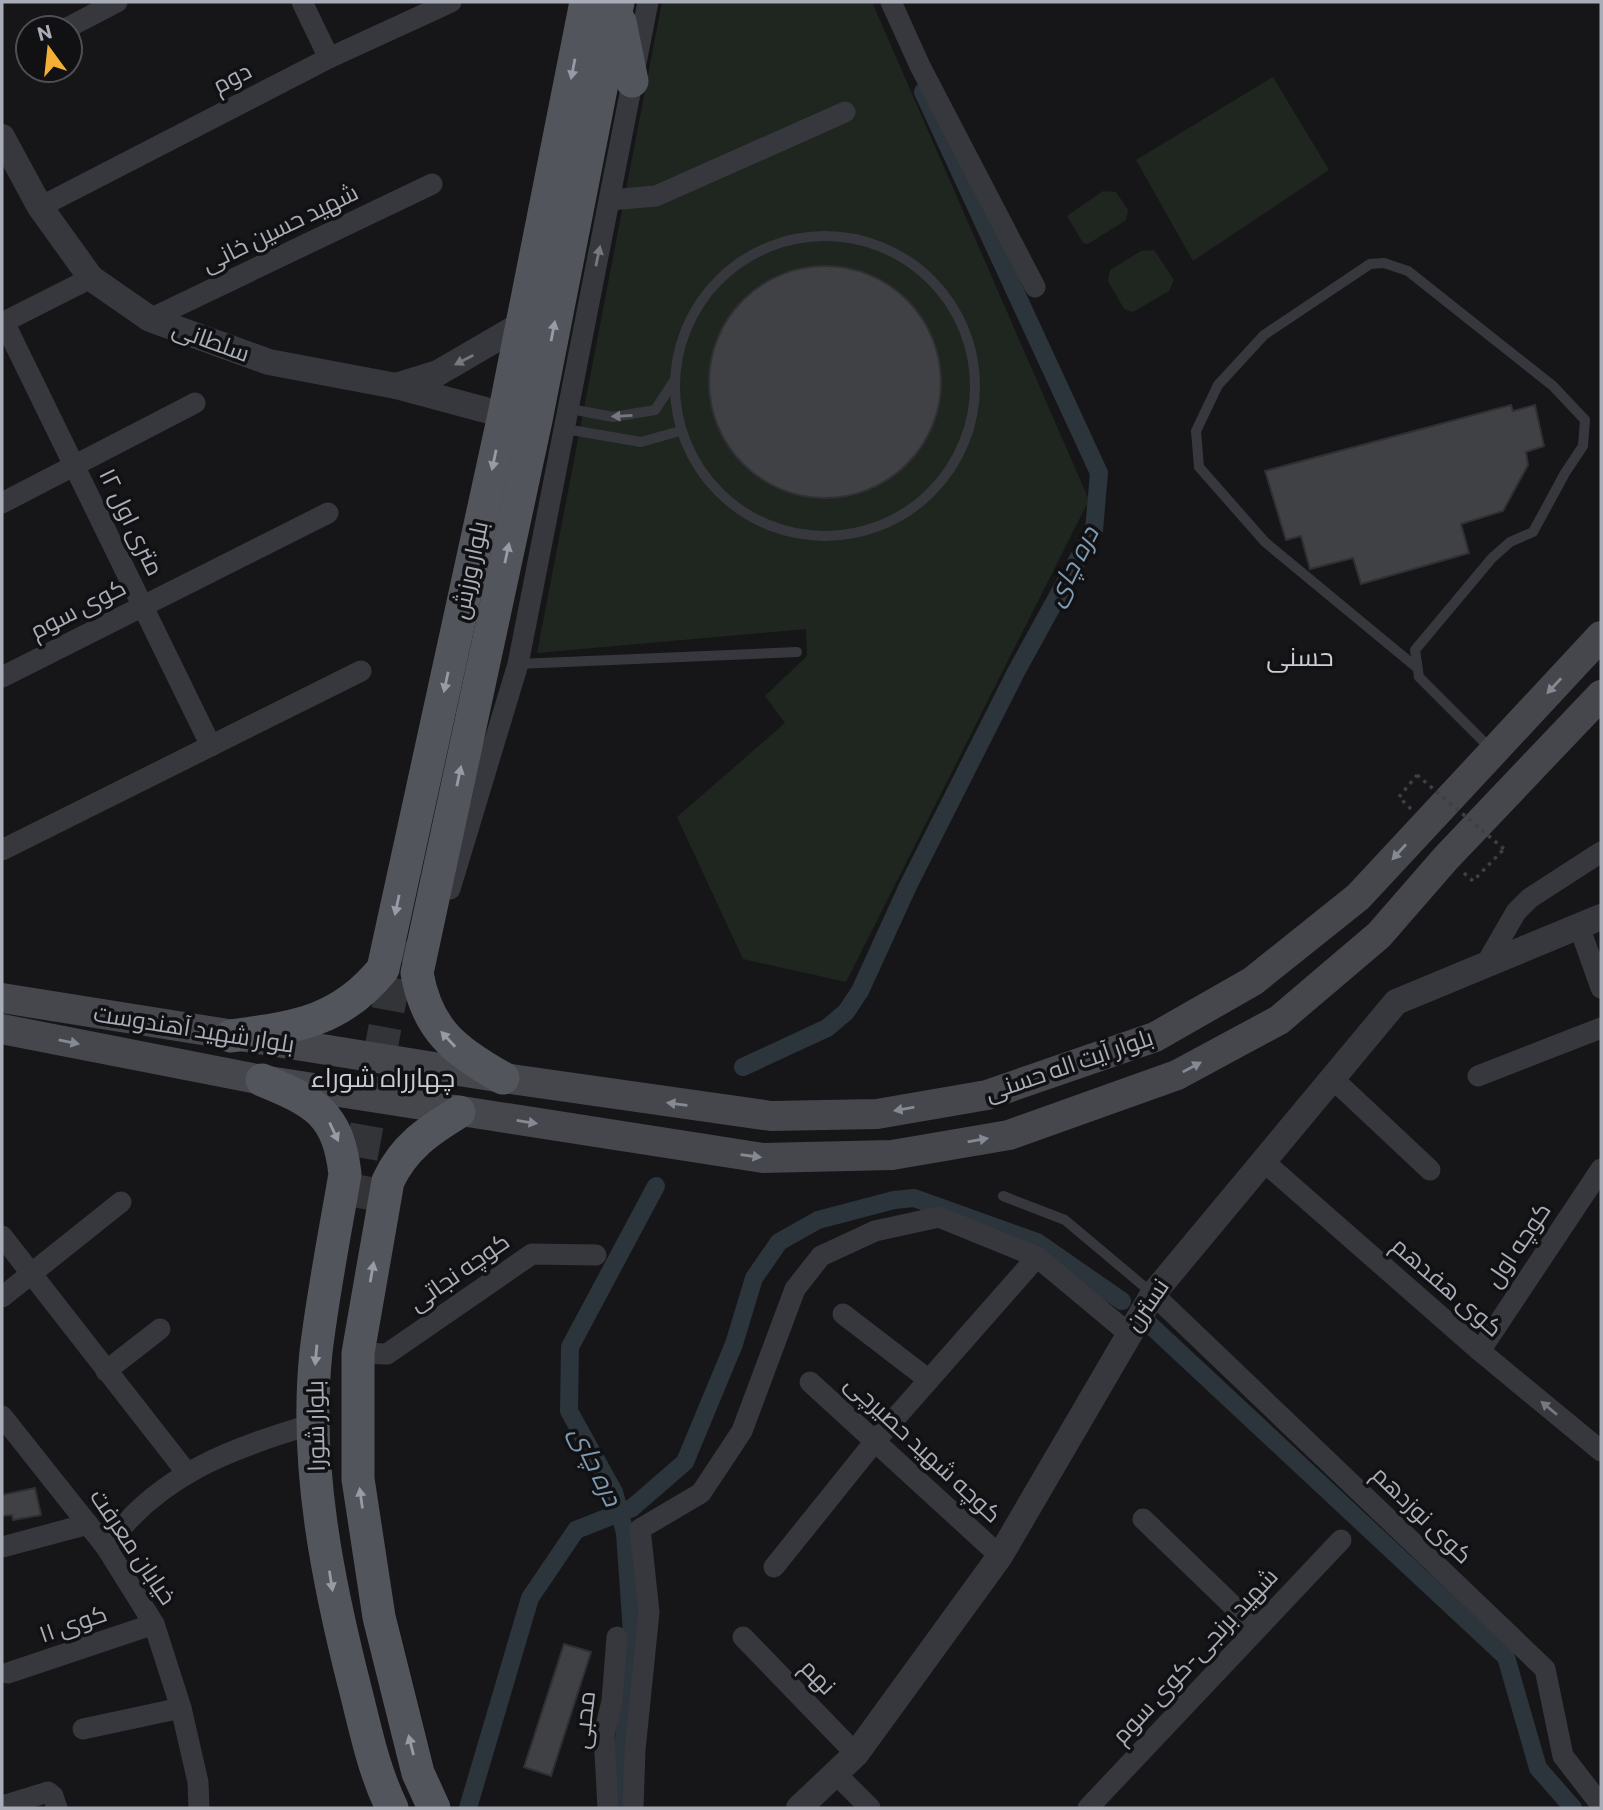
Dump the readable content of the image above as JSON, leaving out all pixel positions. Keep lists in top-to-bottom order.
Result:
{
  "streets": {
    "main road": [
      "بلوار ورزش",
      "بلوار شهید آهندوست",
      "بلوار آیت اله حسنی",
      "بلوار شورا"
    ],
    "street": [
      "دوم",
      "شهید حسین خانی",
      "سلطانی",
      "۱۲ متری اول",
      "کوی سوم",
      "کوچه اول",
      "کوچه نجاتی",
      "کوی هفدهم",
      "نسترن",
      "کوچه شهید حصیرچی",
      "کوی نوزدهم",
      "خیابان معرفت",
      "کوی ۱۱",
      "شهید برنجی-کوی سوم",
      "نهم",
      "محبی"
    ]
  },
  "crossings": [
    ["دوم", "سلطانی"],
    ["شهید حسین خانی", "سلطانی"],
    ["سلطانی", "بلوار ورزش"],
    ["۱۲ متری اول", "کوی سوم"],
    ["بلوار ورزش", "بلوار آیت اله حسنی"],
    ["بلوار شهید آهندوست", "بلوار آیت اله حسنی"],
    ["بلوار شهید آهندوست", "بلوار شورا"],
    ["بلوار آیت اله حسنی", "بلوار شورا"],
    ["کوچه اول", "کوی هفدهم"],
    ["کوچه نجاتی", "بلوار شورا"],
    ["کوی هفدهم", "نسترن"],
    ["نسترن", "کوچه شهید حصیرچی"],
    ["نسترن", "کوی نوزدهم"],
    ["نسترن", "نهم"],
    ["خیابان معرفت", "کوی ۱۱"]
  ],
  "one_way": ["کوی هفدهم"],
  "districts": ["حسنی", "چهارراه شوراء"],
  "water": ["دره چای"],
  "north": "top"
}
